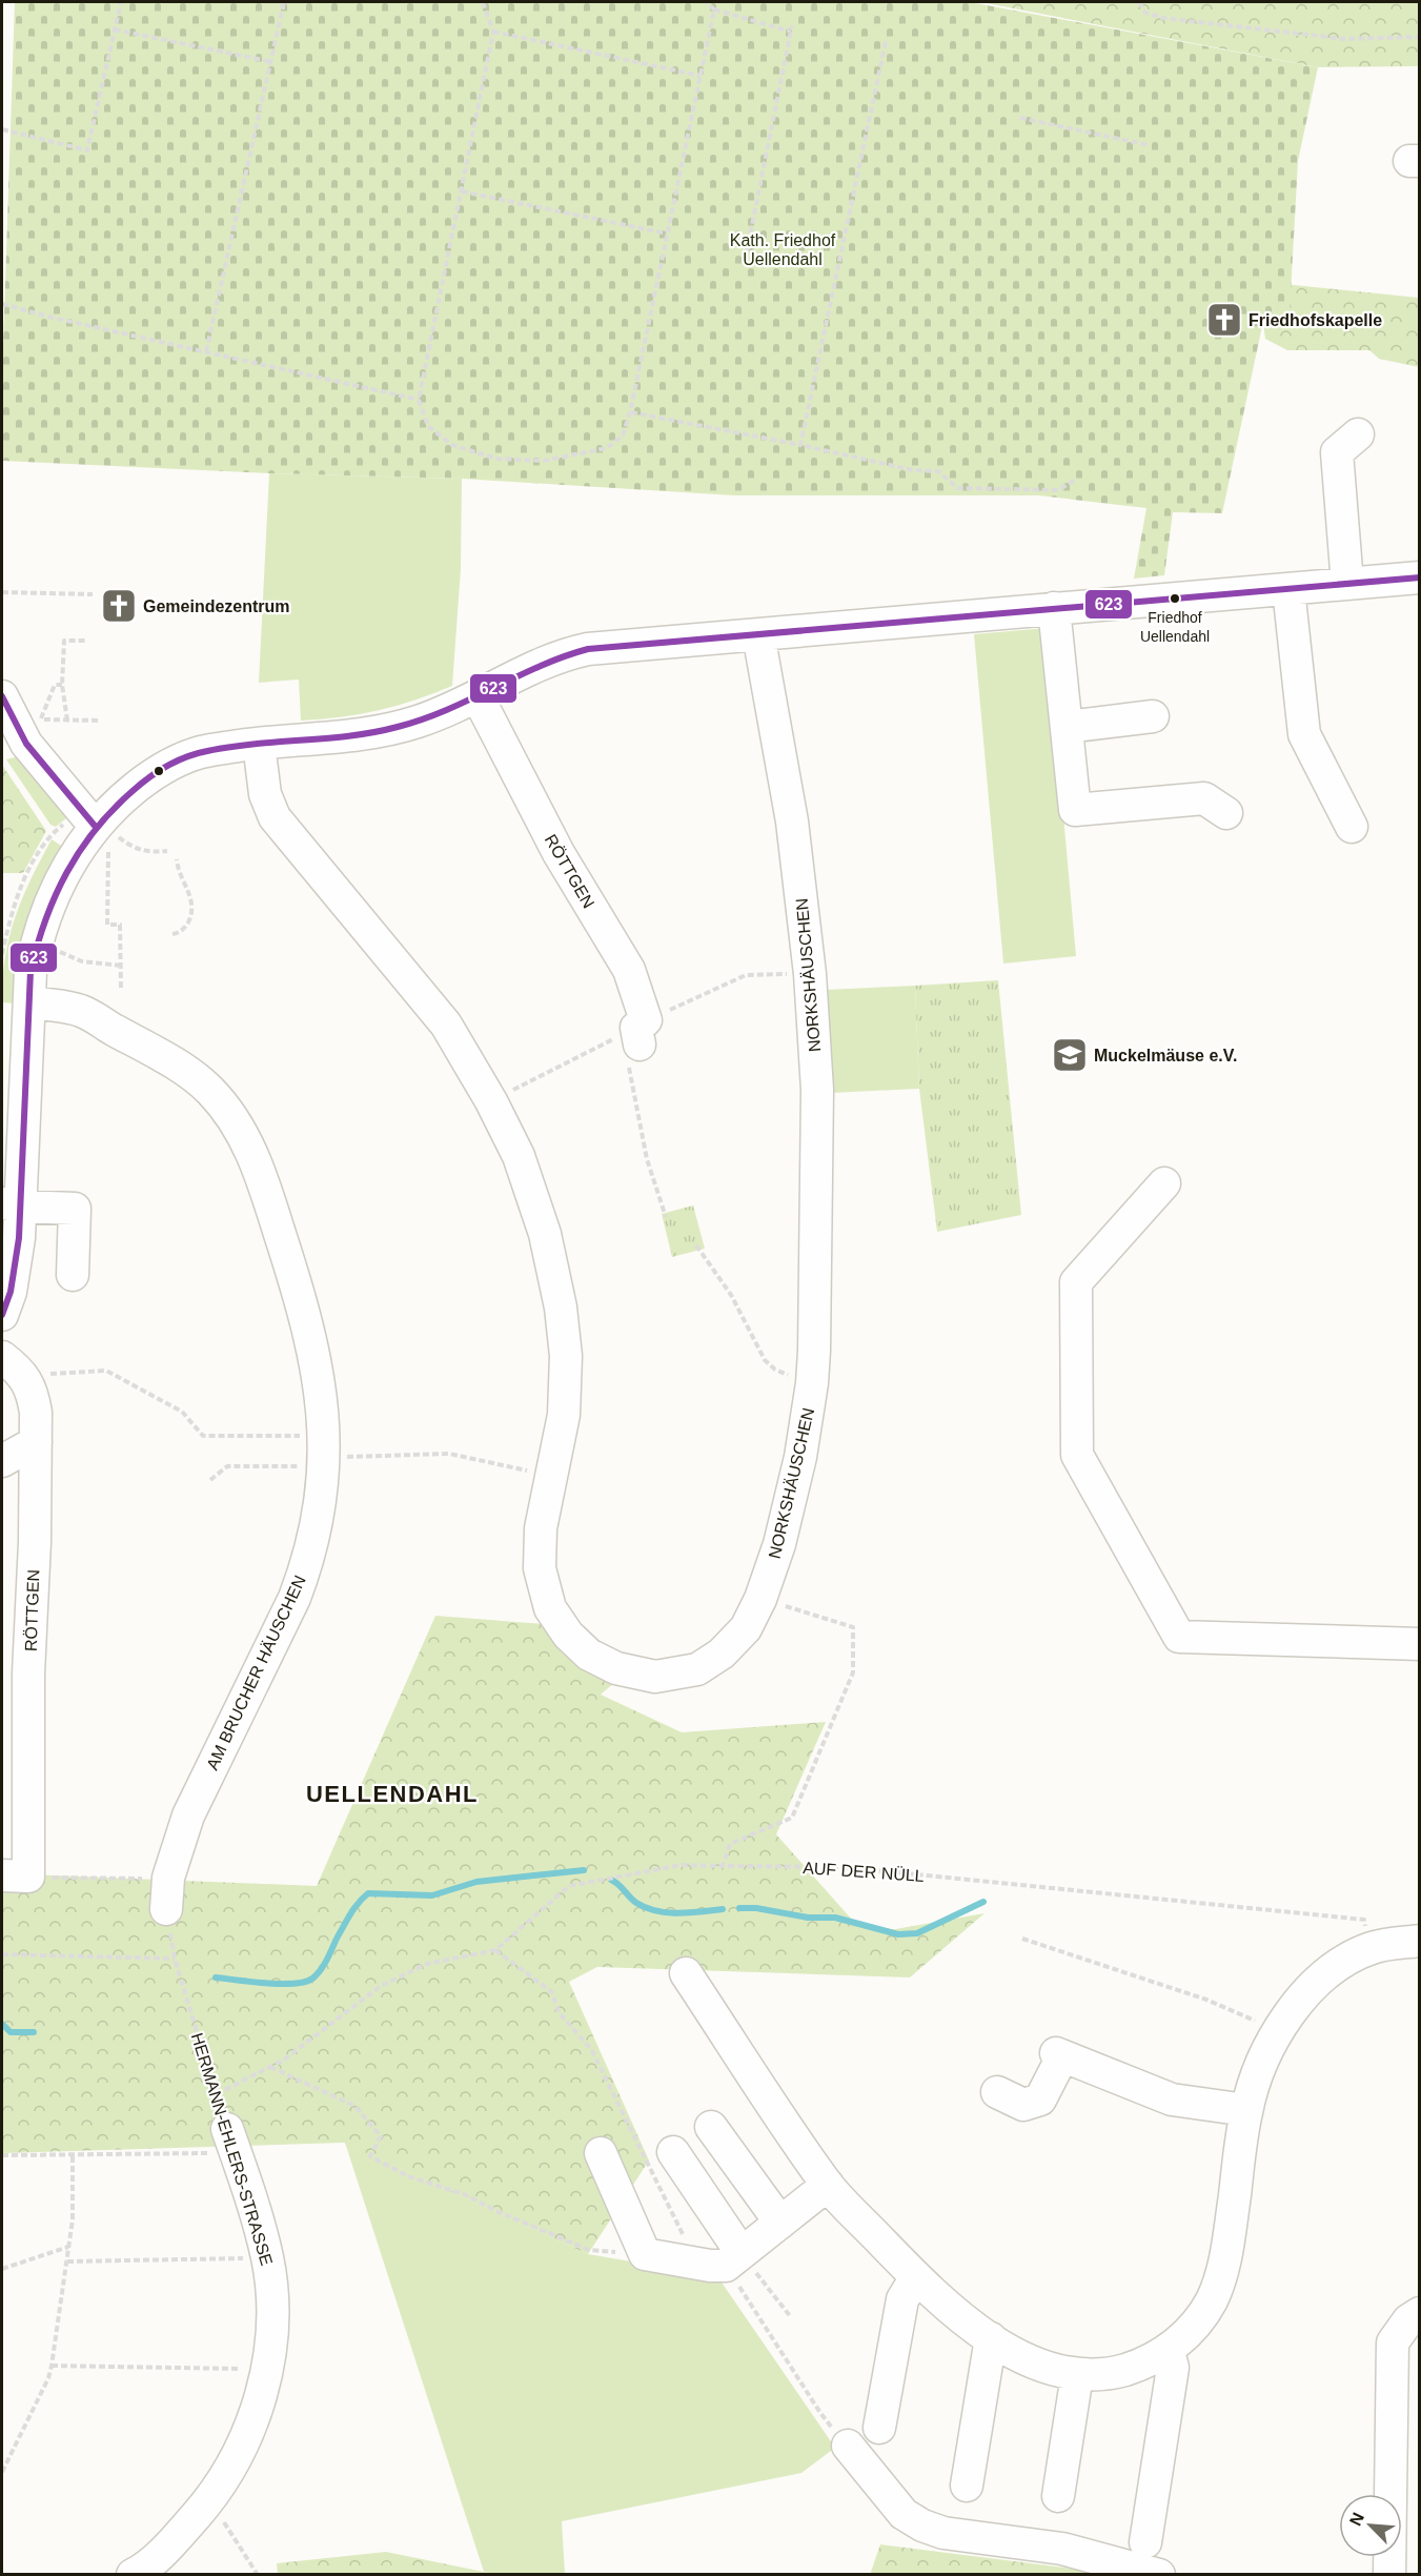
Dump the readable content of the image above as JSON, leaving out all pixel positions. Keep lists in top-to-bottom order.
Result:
{
  "streets": {
    "street": [
      "RÖTTGEN",
      "NORKSHÄUSCHEN",
      "AM BRUCHER HÄUSCHEN",
      "HERMANN-EHLERS-STRASSE"
    ],
    "path": ["AUF DER NÜLL"]
  },
  "crossings": [
    ["AM BRUCHER HÄUSCHEN", "HERMANN-EHLERS-STRASSE"]
  ],
  "districts": ["UELLENDAHL"],
  "parks": ["Kath. Friedhof Uellendahl"],
  "places": {
    "church": ["Friedhofskapelle", "Gemeindezentrum"],
    "other": ["Friedhof Uellendahl"],
    "school or university": ["Muckelmäuse e.V."]
  },
  "lines": ["transit line 623"],
  "north": "top left"
}
